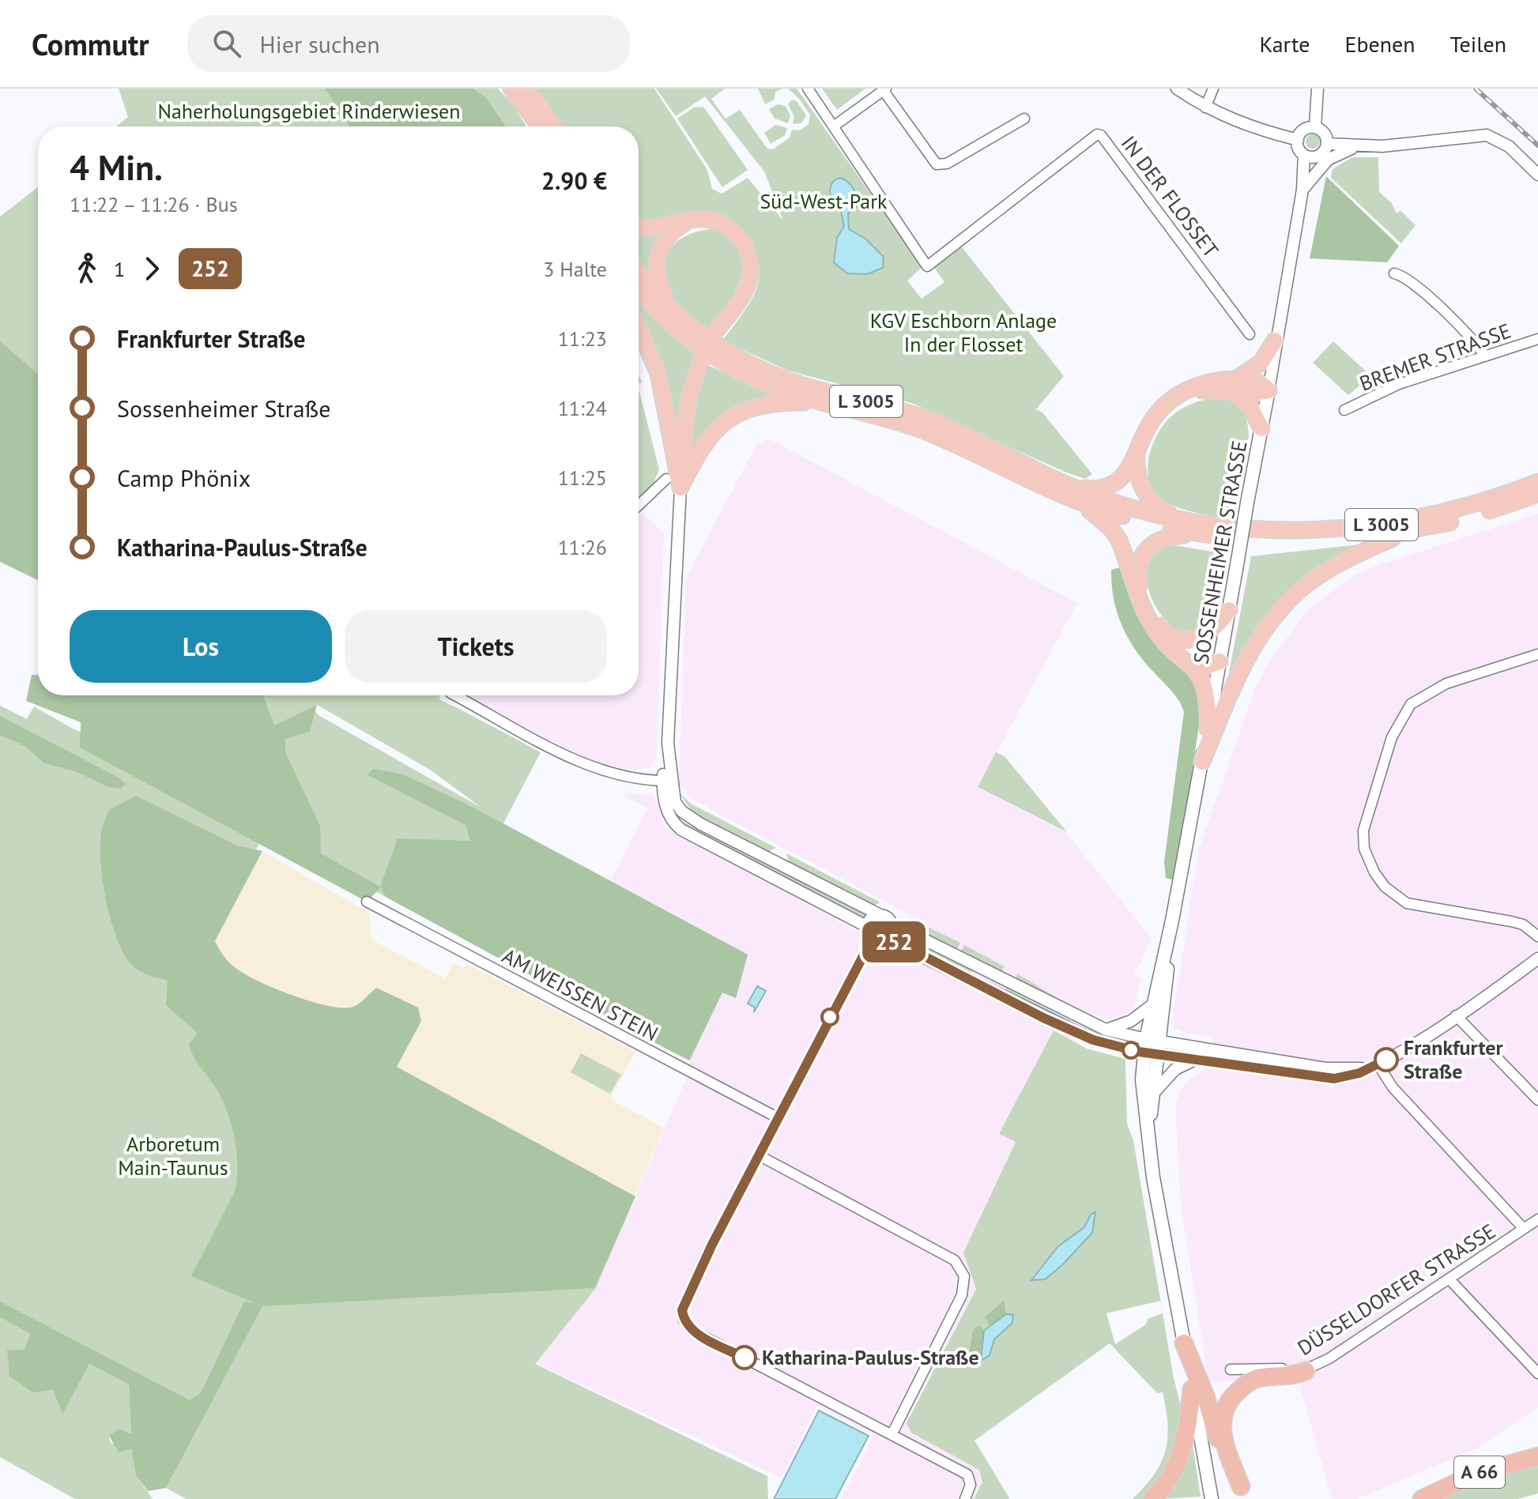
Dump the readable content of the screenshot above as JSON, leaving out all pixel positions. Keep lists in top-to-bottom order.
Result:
{
  "streets": {
    "highway": ["L 3005", "A 66"],
    "main road": ["SOSSENHEIMER STRASSE"],
    "street": [
      "IN DER FLOSSET",
      "BREMER STRASSE",
      "AM WEISSEN STEIN",
      "DÜSSELDORFER STRASSE"
    ]
  },
  "parks": [
    "Naherholungsgebiet Rinderwiesen",
    "Süd-West-Park",
    "KGV Eschborn Anlage In der Flosset",
    "Arboretum Main-Taunus"
  ],
  "places": ["Frankfurter Straße", "Katharina-Paulus-Straße"],
  "lines": ["bus line 252"],
  "page": {
    "header": "Commutr",
    "search": "Hier suchen",
    "nav": ["Karte", "Ebenen", "Teilen"],
    "on_map": "252",
    "heading": ["4 Min.", "11:22 – 11:26 · Bus", "2.90 €"],
    "legs": ["1", "252", "3 Halte"],
    "list": [
      {
        "name": "Frankfurter Straße",
        "value": "11:23"
      },
      {
        "name": "Sossenheimer Straße",
        "value": "11:24"
      },
      {
        "name": "Camp Phönix",
        "value": "11:25"
      },
      {
        "name": "Katharina-Paulus-Straße",
        "value": "11:26"
      }
    ],
    "buttons": ["Los", "Tickets"]
  }
}
